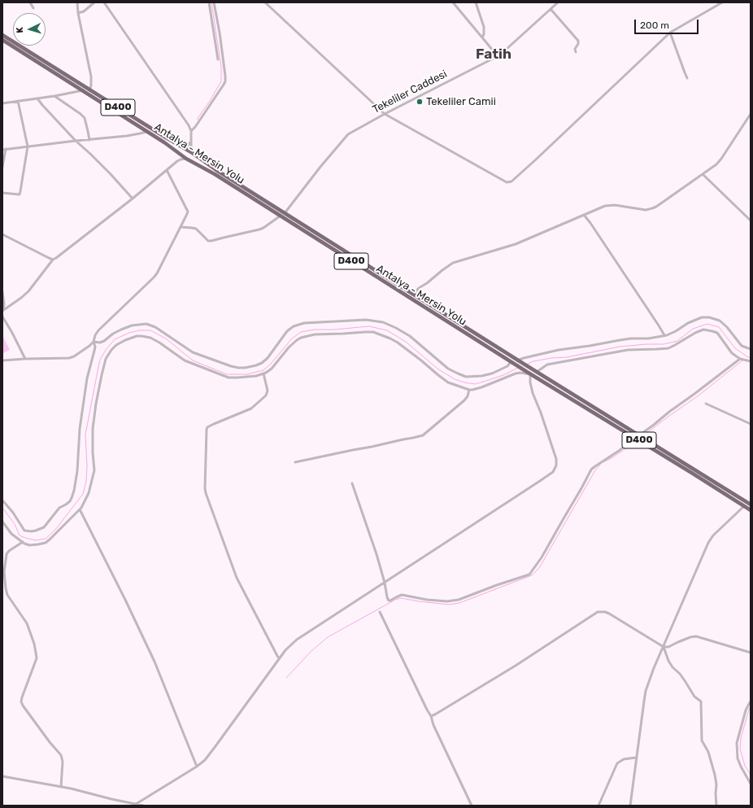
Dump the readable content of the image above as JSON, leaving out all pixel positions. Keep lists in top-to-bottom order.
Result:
{
  "streets": {
    "highway": ["D400", "Antalya - Mersin Yolu"],
    "street": ["Tekeliler Caddesi"]
  },
  "crossings": [
    ["Tekeliler Caddesi", "Antalya - Mersin Yolu"]
  ],
  "districts": ["Fatih"],
  "places": ["Tekeliler Camii"],
  "scale_bar": "200 m",
  "north": "left"
}
